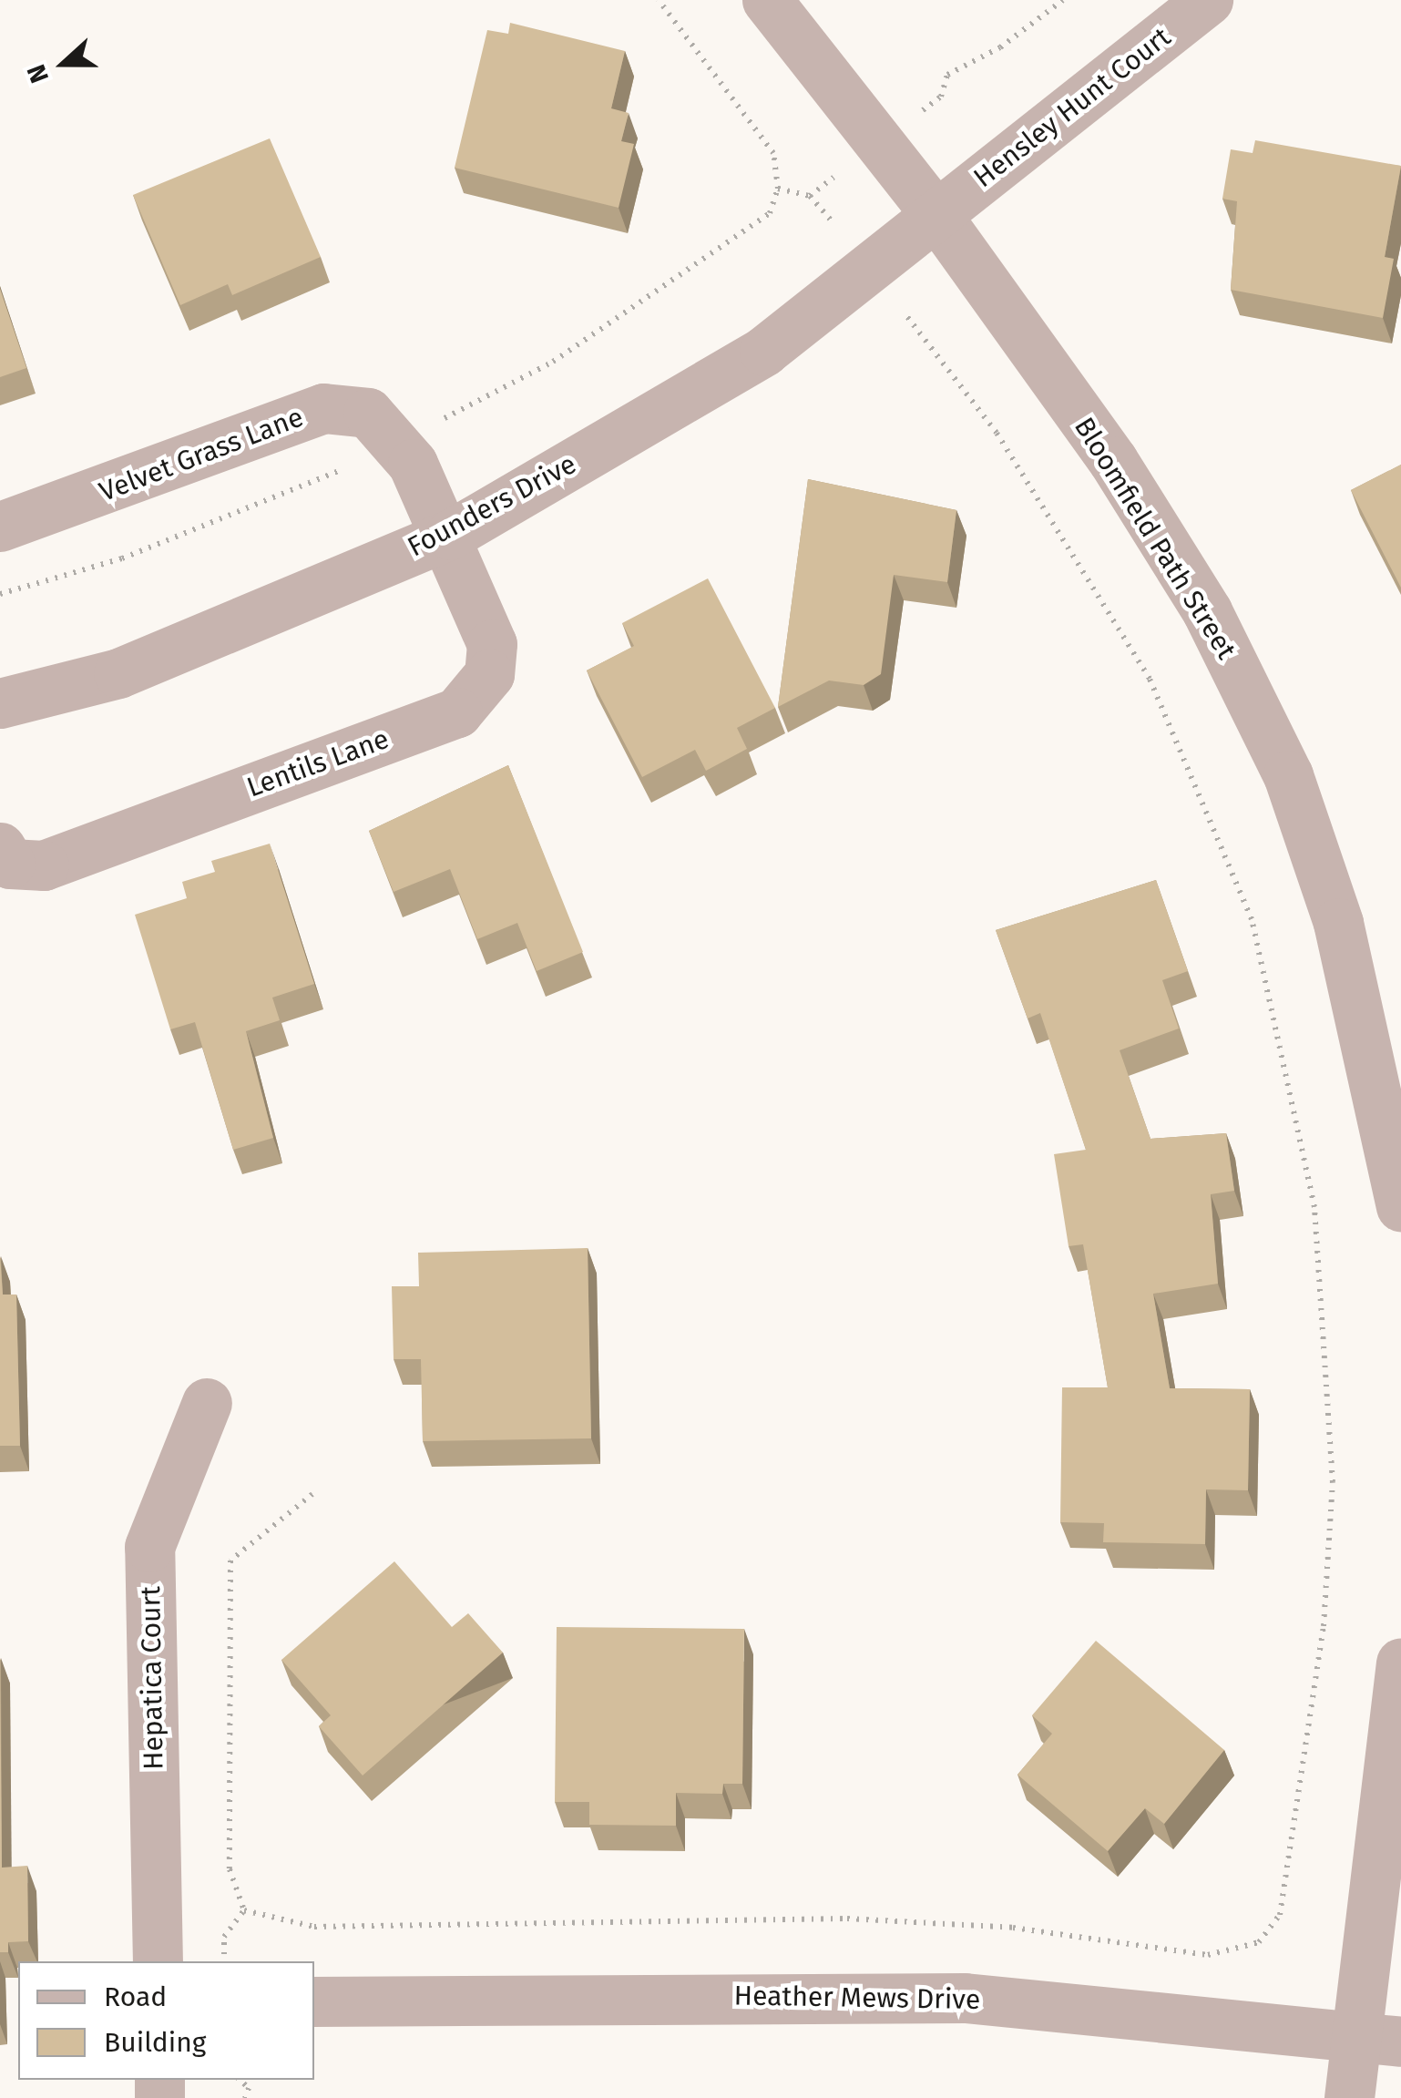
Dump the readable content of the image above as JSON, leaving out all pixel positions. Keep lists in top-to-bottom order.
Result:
{
  "streets": {
    "street": [
      "Hensley Hunt Court",
      "Velvet Grass Lane",
      "Founders Drive",
      "Bloomfield Path Street",
      "Lentils Lane",
      "Hepatica Court",
      "Heather Mews Drive"
    ]
  },
  "crossings": [
    ["Hensley Hunt Court", "Founders Drive"],
    ["Hensley Hunt Court", "Bloomfield Path Street"],
    ["Velvet Grass Lane", "Founders Drive"],
    ["Velvet Grass Lane", "Lentils Lane"],
    ["Founders Drive", "Bloomfield Path Street"],
    ["Founders Drive", "Lentils Lane"]
  ],
  "legend": ["Road", "Building"],
  "north": "left"
}
